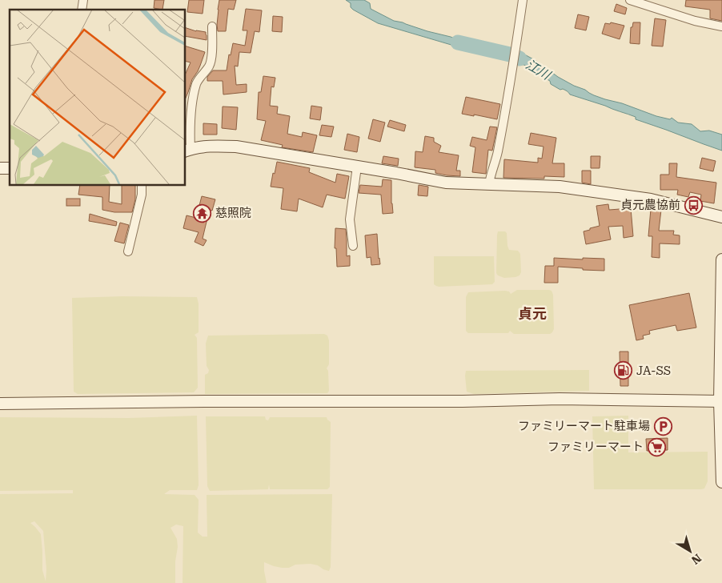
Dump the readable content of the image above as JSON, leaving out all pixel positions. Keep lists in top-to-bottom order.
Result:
{
  "districts": ["貞元"],
  "water": ["江川"],
  "places": {
    "bus stop": ["貞元農協前"],
    "temple": ["慈照院"],
    "fuel station": ["JA-SS"],
    "parking": ["ファミリーマート駐車場"],
    "supermarket": ["ファミリーマート"]
  },
  "north": "bottom right"
}
